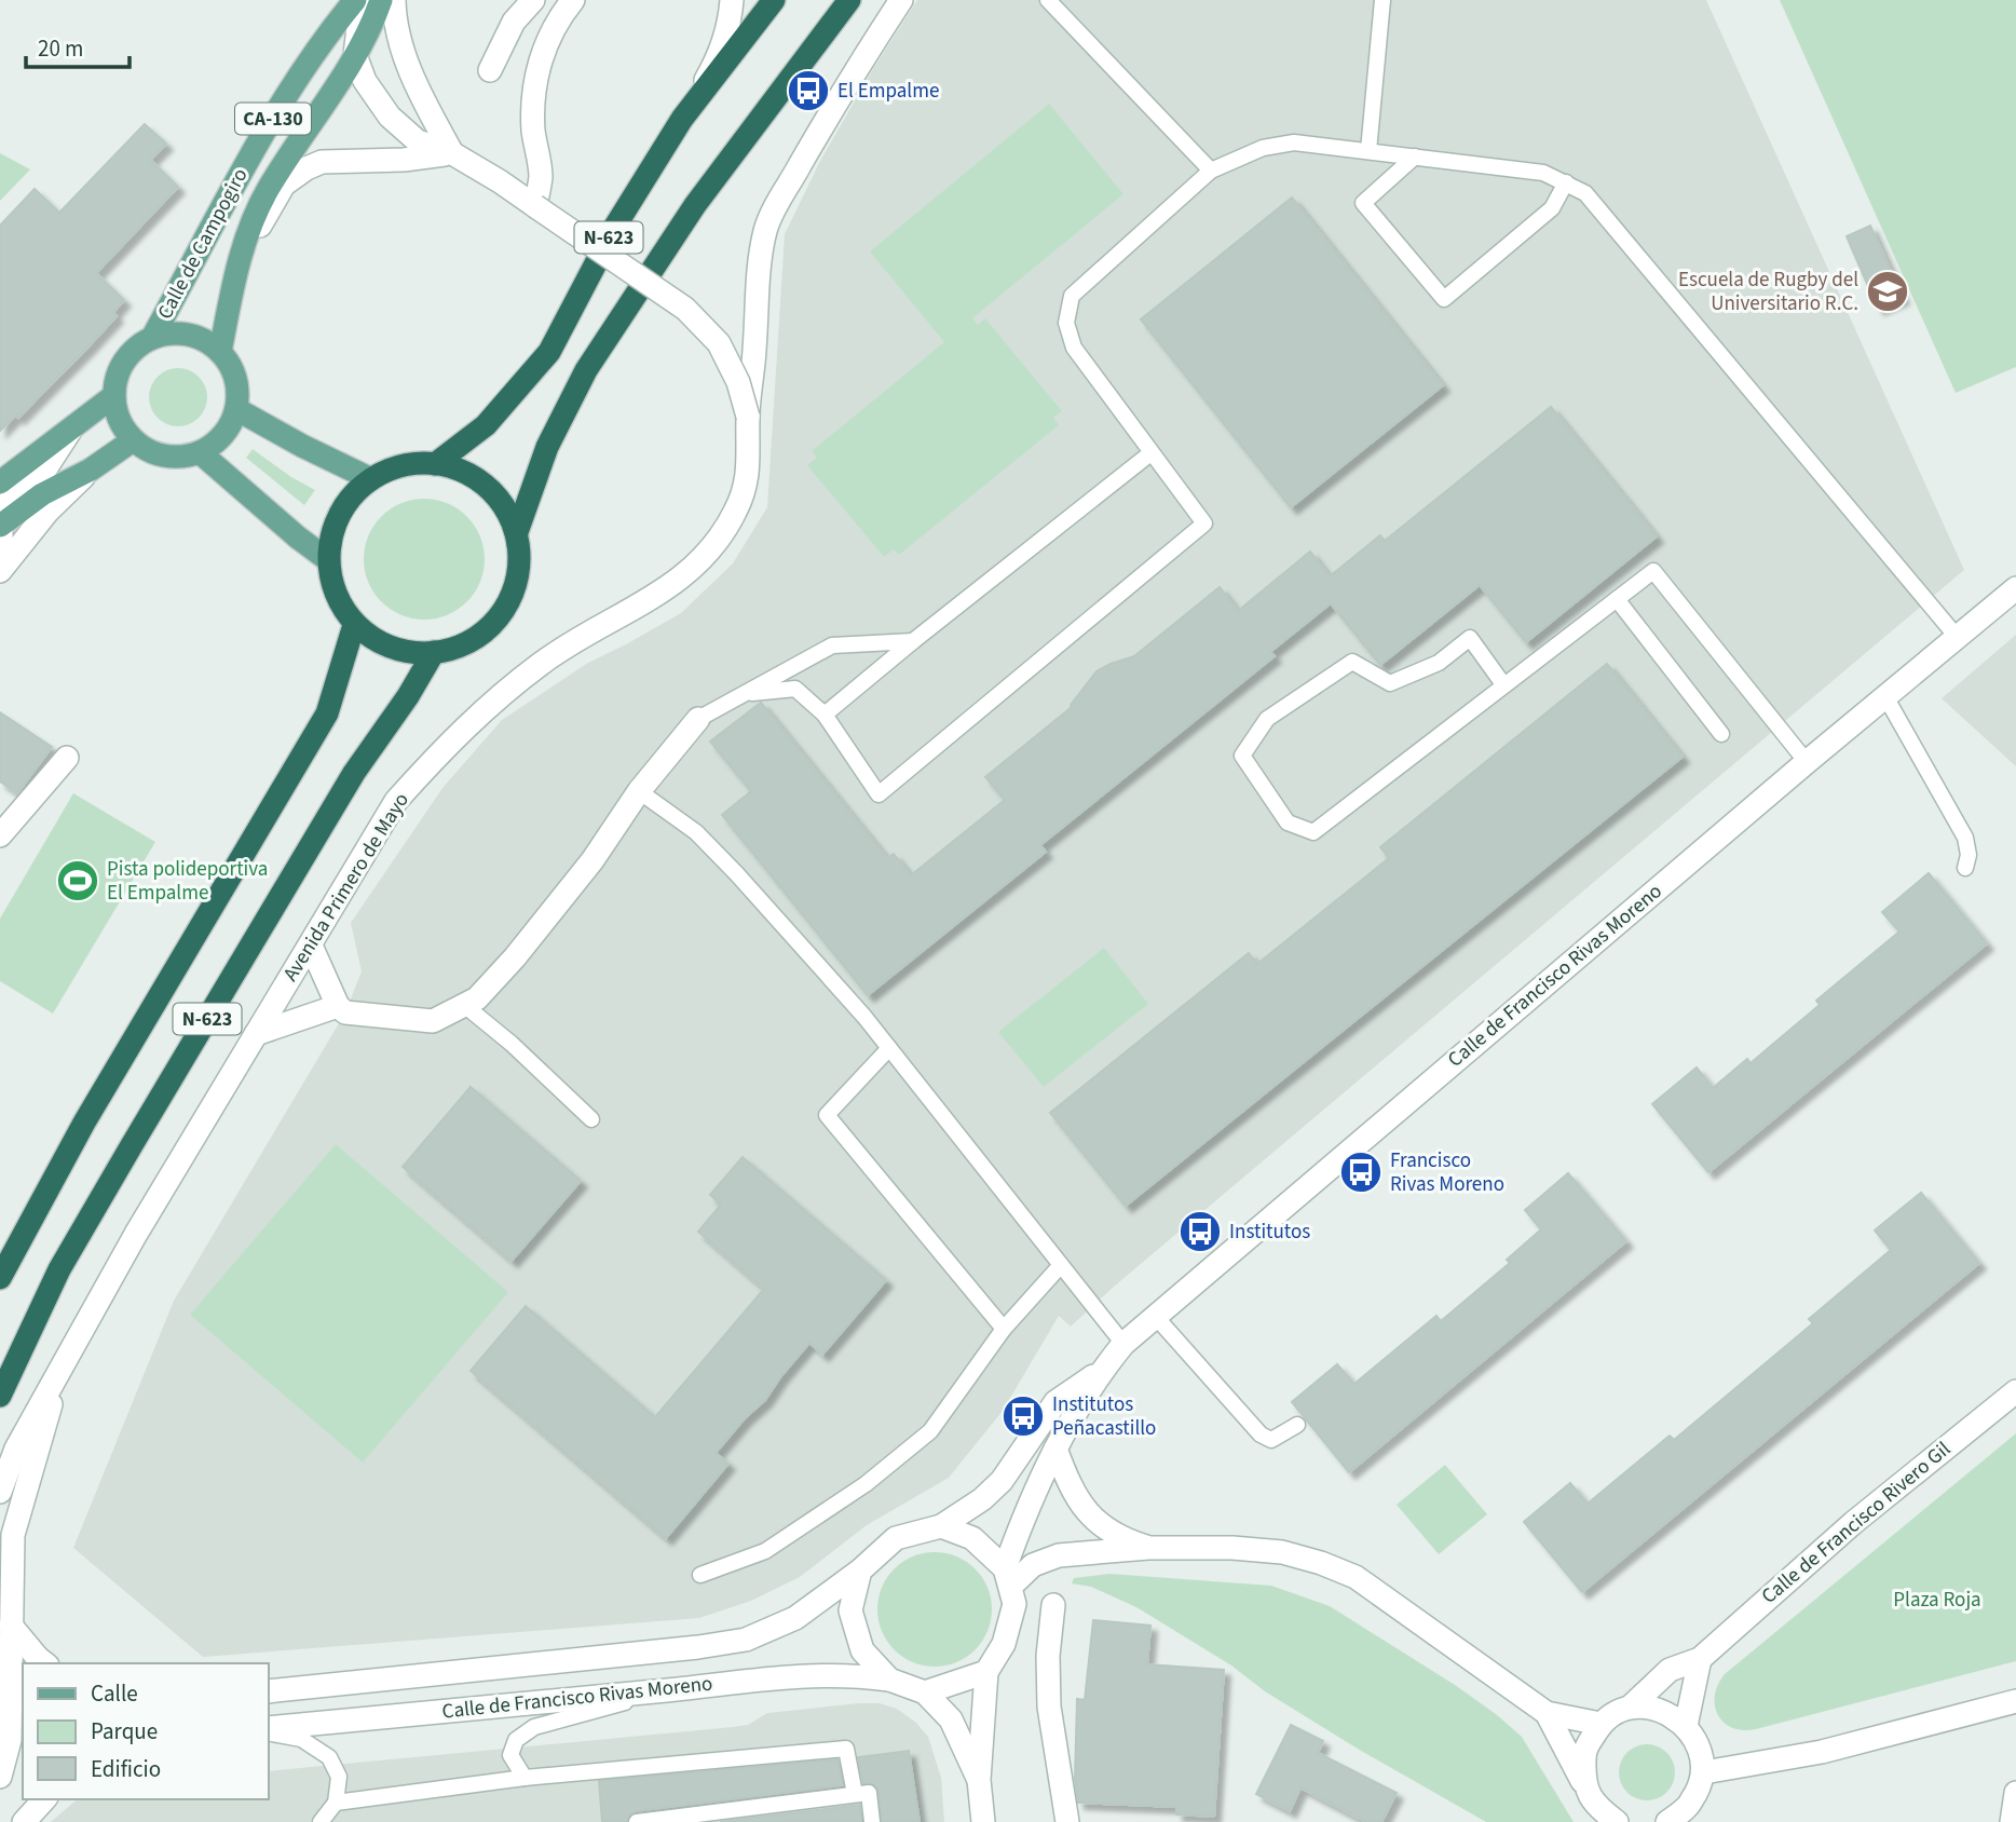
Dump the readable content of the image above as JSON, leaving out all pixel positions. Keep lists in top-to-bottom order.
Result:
{
  "streets": {
    "highway": ["N-623"],
    "main road": ["CA-130", "Calle de Campogiro"],
    "street": ["Avenida Primero de Mayo", "Calle de Francisco Rivas Moreno", "Calle de Francisco Rivero Gil"]
  },
  "crossings": [
    ["CA-130", "Calle de Campogiro"],
    ["Calle de Campogiro", "Avenida Primero de Mayo"]
  ],
  "parks": ["Plaza Roja"],
  "places": {
    "bus stop": [
      "El Empalme",
      "Francisco Rivas Moreno",
      "Institutos",
      "Institutos Peñacastillo"
    ],
    "school or university": ["Escuela de Rugby del Universitario R.C."],
    "sports": ["Pista polideportiva El Empalme"]
  },
  "legend": ["Calle", "Parque", "Edificio"],
  "scale_bar": "20 m"
}
